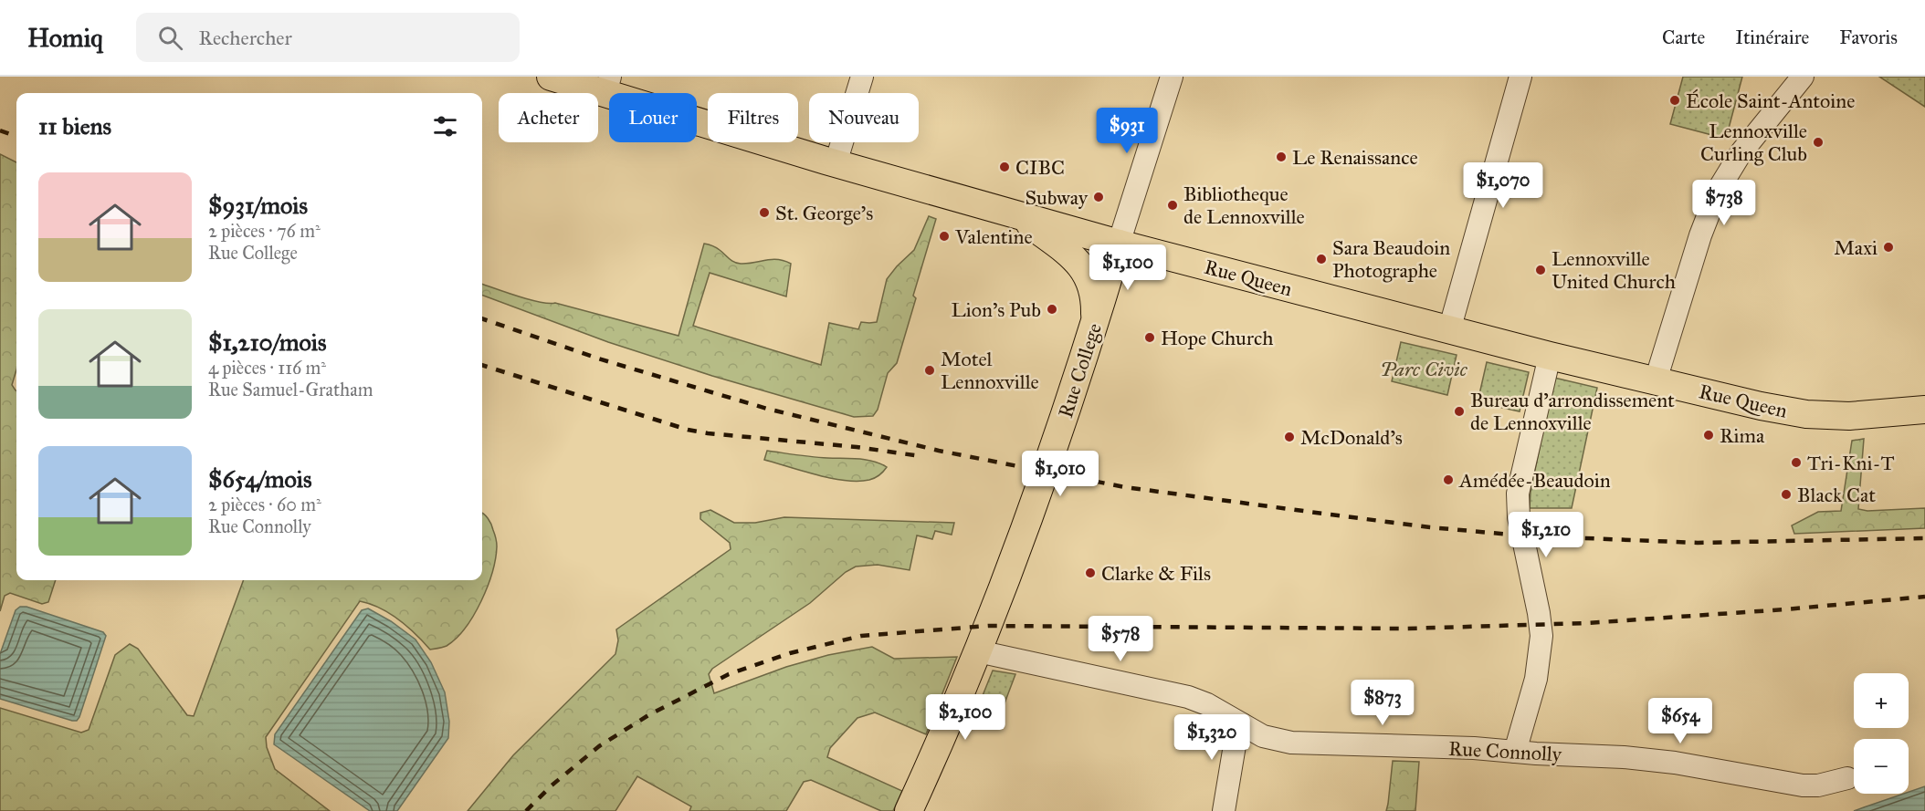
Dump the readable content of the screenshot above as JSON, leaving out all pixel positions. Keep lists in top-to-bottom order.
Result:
{
  "streets": {
    "main road": ["Rue Queen", "Rue College"],
    "street": ["Rue Connolly"]
  },
  "crossings": [
    ["Rue Queen", "Rue College"],
    ["Rue College", "Rue Connolly"]
  ],
  "parks": ["Parc Civic"],
  "places": [
    "École Saint-Antoine",
    "Lennoxville Curling Club",
    "Le Renaissance",
    "CIBC",
    "Subway",
    "Bibliotheque de Lennoxville",
    "St. George's",
    "Valentine",
    "Maxi",
    "Sara Beaudoin Photographe",
    "Lennoxville United Church",
    "Lion's Pub",
    "Hope Church",
    "Motel Lennoxville",
    "Bureau d'arrondissement de Lennoxville",
    "Rima",
    "McDonald's",
    "Tri-Kni-T",
    "Amédée-Beaudoin",
    "Black Cat",
    "Clarke & Fils"
  ],
  "page": {
    "header": "Homiq",
    "search": "Rechercher",
    "nav": ["Carte", "Itinéraire", "Favoris"],
    "chip": [
      "Acheter",
      "Louer",
      "Filtres",
      "Nouveau"
    ],
    "heading": "11 biens",
    "price": [
      "$931",
      "$1,070",
      "$738",
      "$1,100",
      "$1,010",
      "$1,210",
      "$578",
      "$873",
      "$2,100",
      "$654",
      "$1,320"
    ],
    "list": [
      {
        "name": "$931/mois",
        "note": "2 pièces · 76 m² · Rue College"
      },
      {
        "name": "$1,210/mois",
        "note": "4 pièces · 116 m² · Rue Samuel-Gratham"
      },
      {
        "name": "$654/mois",
        "note": "2 pièces · 60 m² · Rue Connolly"
      }
    ],
    "map_buttons": ["+", "−"]
  }
}
